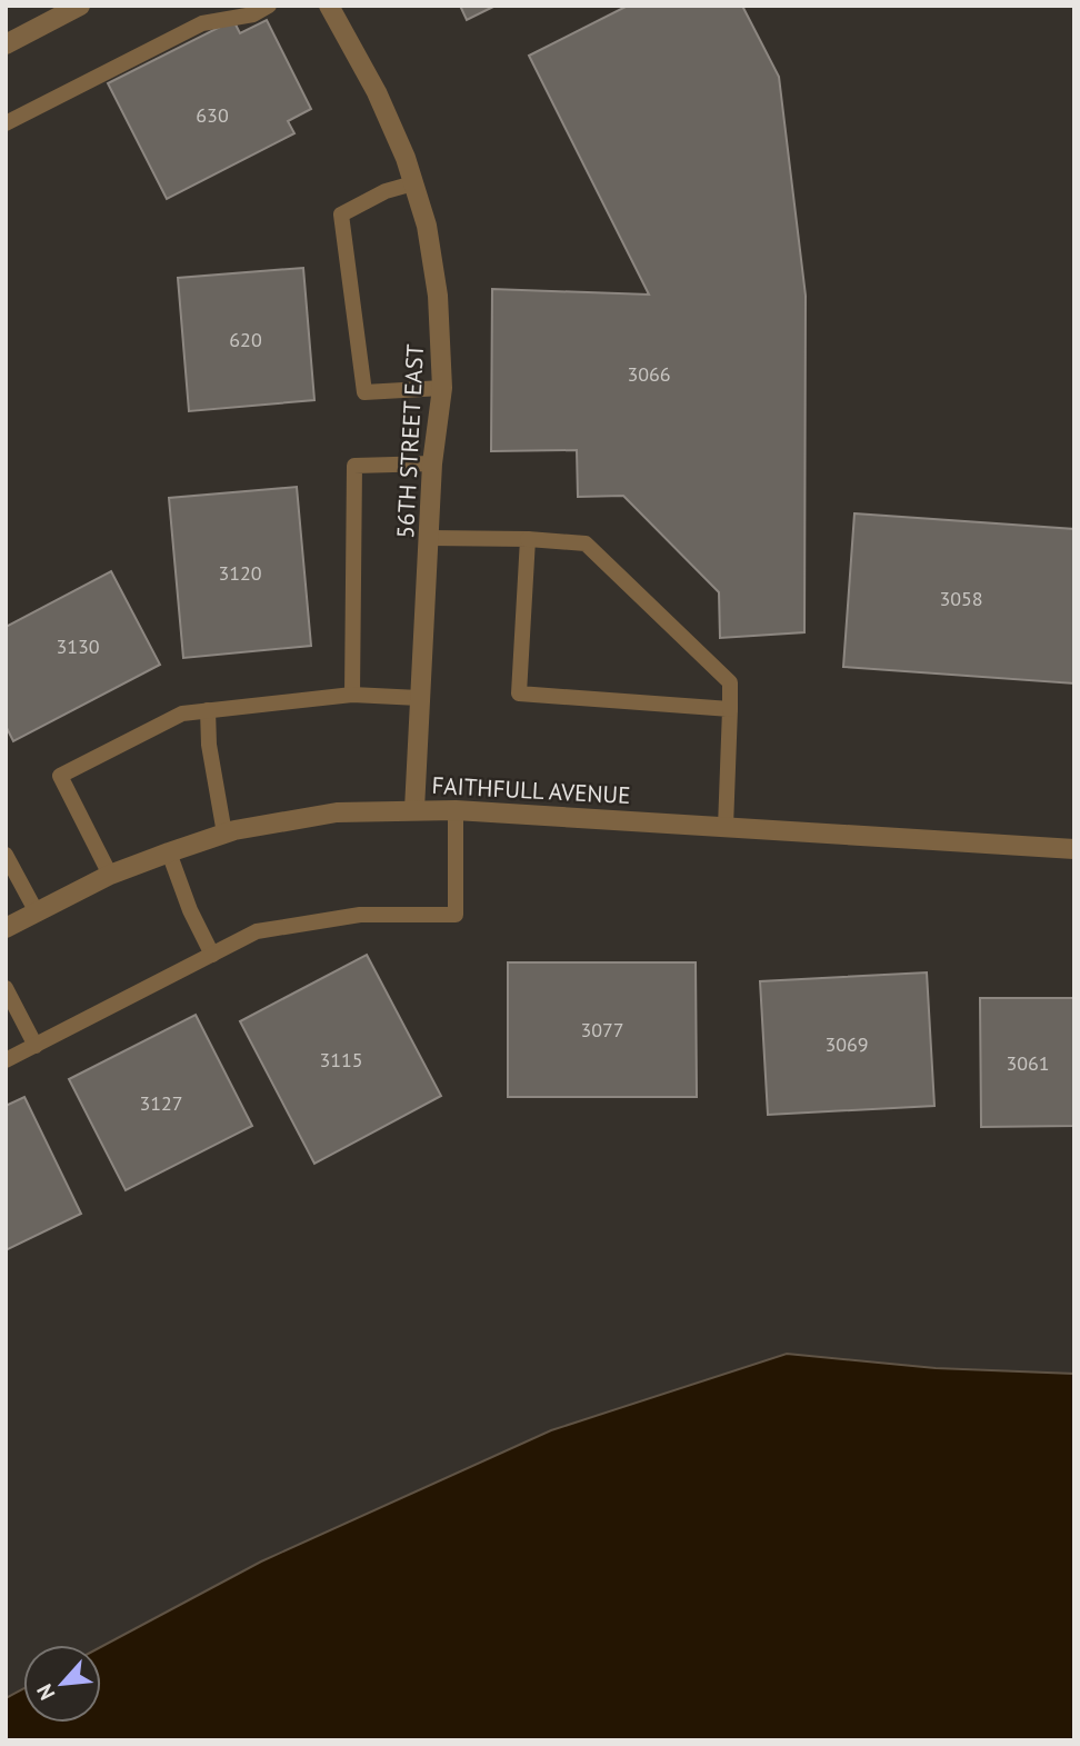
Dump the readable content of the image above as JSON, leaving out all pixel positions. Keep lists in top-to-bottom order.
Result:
{
  "streets": {
    "street": ["56TH STREET EAST", "FAITHFULL AVENUE"]
  },
  "crossings": [
    ["56TH STREET EAST", "FAITHFULL AVENUE"]
  ],
  "house_numbers": [
    "630",
    "620",
    "3066",
    "3120",
    "3058",
    "3130",
    "3077",
    "3069",
    "3115",
    "3061",
    "3127"
  ],
  "north": "bottom left"
}
